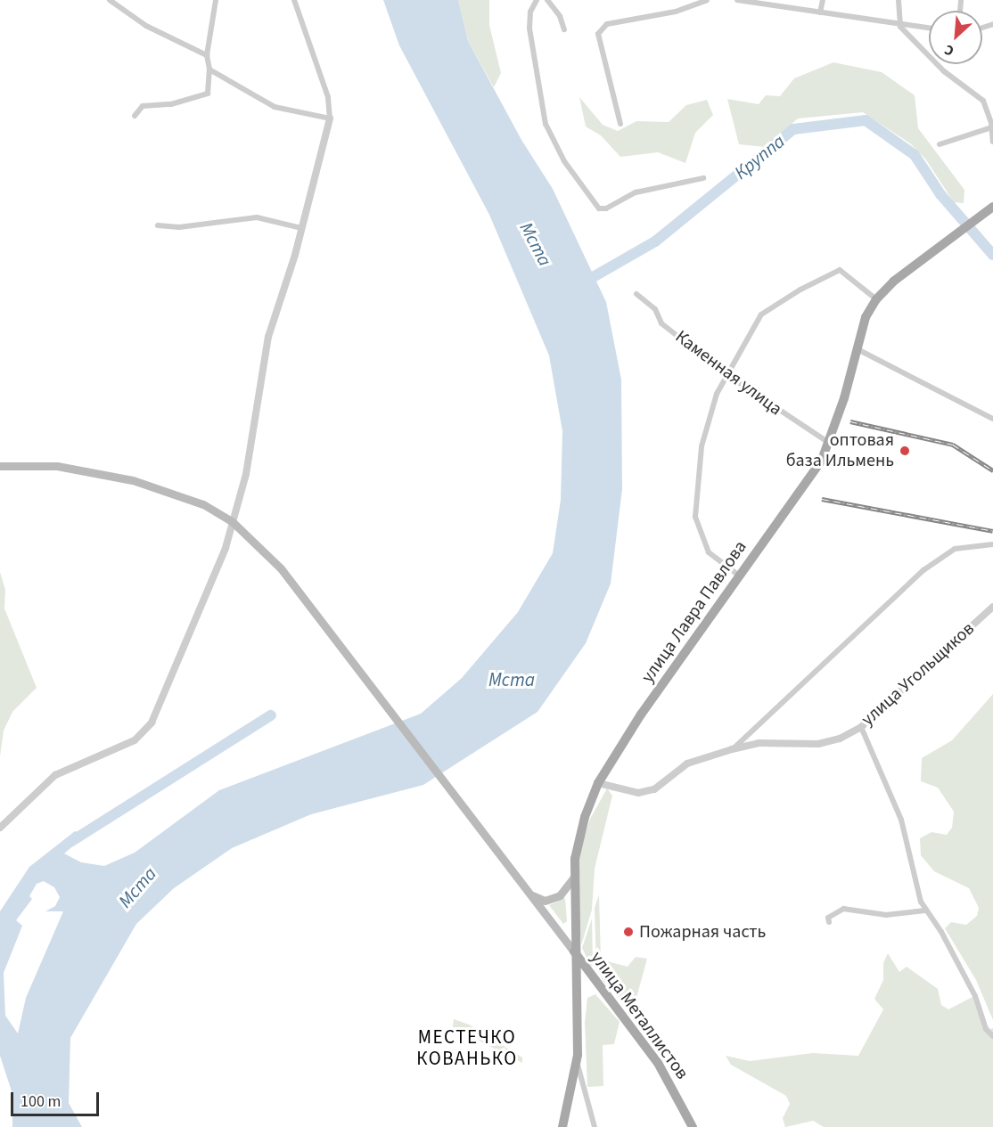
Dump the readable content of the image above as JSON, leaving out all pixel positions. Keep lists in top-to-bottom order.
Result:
{
  "streets": {
    "main road": ["улица Лавра Павлова", "улица Металлистов"],
    "street": ["Каменная улица", "улица Угольщиков"]
  },
  "crossings": [
    ["Каменная улица", "улица Лавра Павлова"],
    ["улица Лавра Павлова", "улица Угольщиков"],
    ["улица Лавра Павлова", "улица Металлистов"]
  ],
  "districts": ["МЕСТЕЧКО КОВАНЬКО"],
  "water": ["Круппа", "Мста"],
  "places": ["оптовая база Ильмень", "Пожарная часть"],
  "scale_bar": "100 m",
  "north": "bottom left"
}
